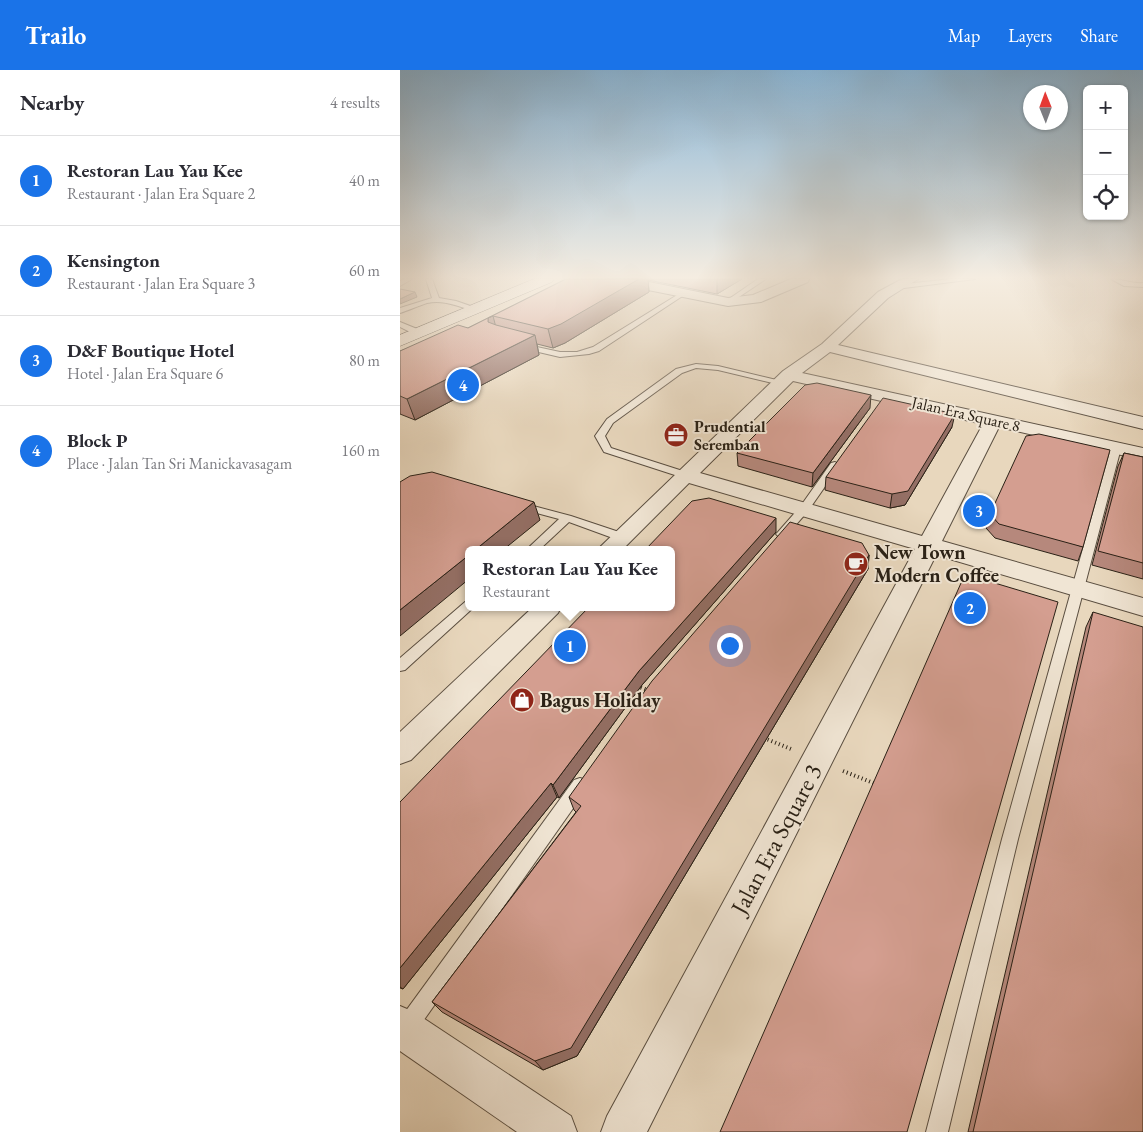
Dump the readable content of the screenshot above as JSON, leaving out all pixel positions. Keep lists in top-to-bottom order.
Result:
{
  "streets": {
    "street": ["Jalan Era Square 8", "Jalan Era Square 3"]
  },
  "crossings": [
    ["Jalan Era Square 8", "Jalan Era Square 3"]
  ],
  "places": {
    "office": ["Prudential Seremban"],
    "cafe": ["New Town Modern Coffee"],
    "shop": ["Bagus Holiday"]
  },
  "north": "top",
  "page": {
    "header": "Trailo",
    "nav": ["Map", "Layers", "Share"],
    "heading": ["Nearby", "4 results"],
    "map_buttons": ["+", "−"],
    "list": [
      {
        "mark": "1",
        "name": "Restoran Lau Yau Kee",
        "note": "Restaurant · Jalan Era Square 2",
        "value": "40 m"
      },
      {
        "mark": "2",
        "name": "Kensington",
        "note": "Restaurant · Jalan Era Square 3",
        "value": "60 m"
      },
      {
        "mark": "3",
        "name": "D&F Boutique Hotel",
        "note": "Hotel · Jalan Era Square 6",
        "value": "80 m"
      },
      {
        "mark": "4",
        "name": "Block P",
        "note": "Place · Jalan Tan Sri Manickavasagam",
        "value": "160 m"
      }
    ],
    "pins": [
      "4",
      "3",
      "2",
      "1"
    ],
    "popup": ["Restoran Lau Yau Kee", "Restaurant"]
  }
}
